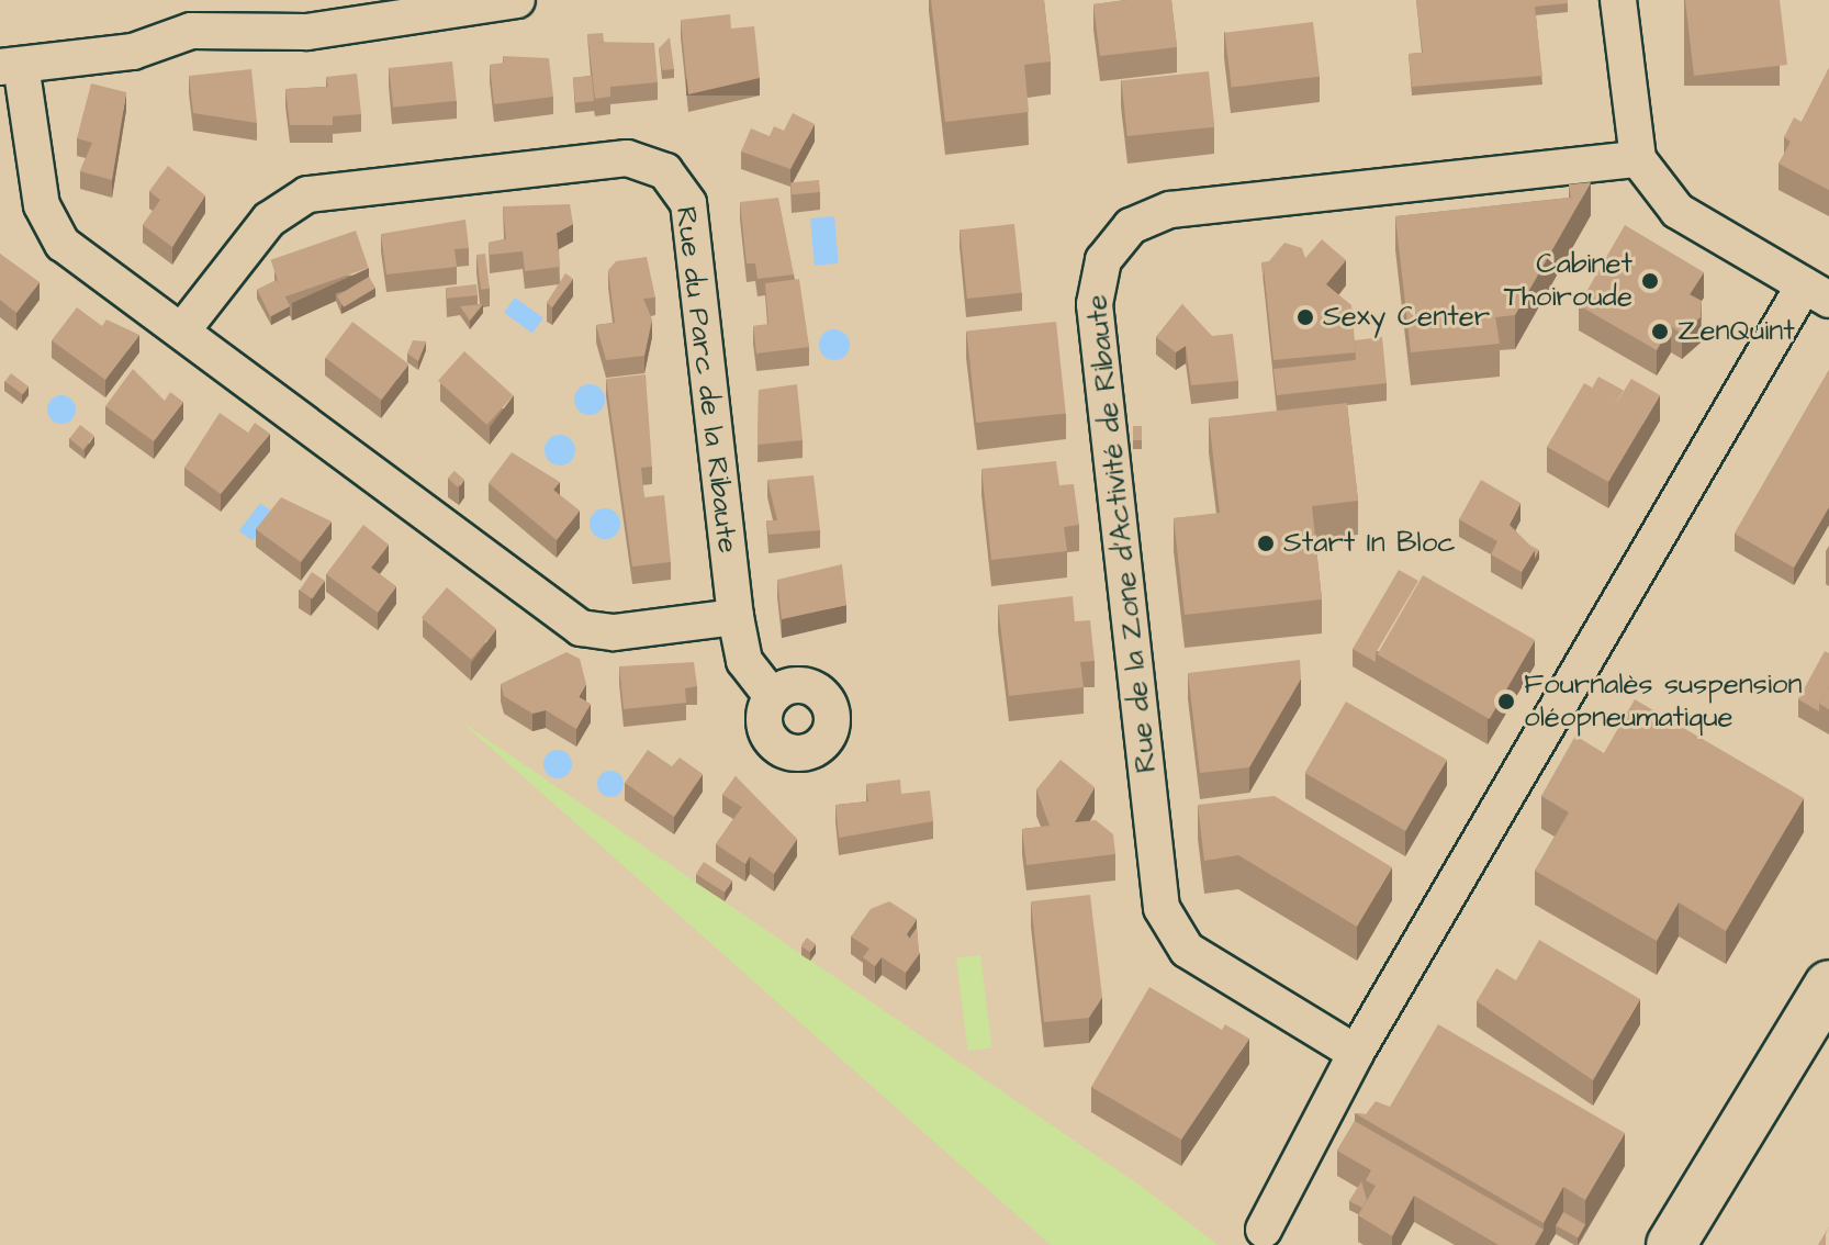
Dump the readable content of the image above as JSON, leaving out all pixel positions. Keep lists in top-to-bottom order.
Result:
{
  "streets": {
    "street": ["Rue du Parc de la Ribaute", "Rue de la Zone d'Activité de Ribaute"]
  },
  "places": [
    "Cabinet Thoiroude",
    "Sexy Center",
    "ZenQuint",
    "Start In Bloc",
    "Fournalès suspension oléopneumatique"
  ]
}
